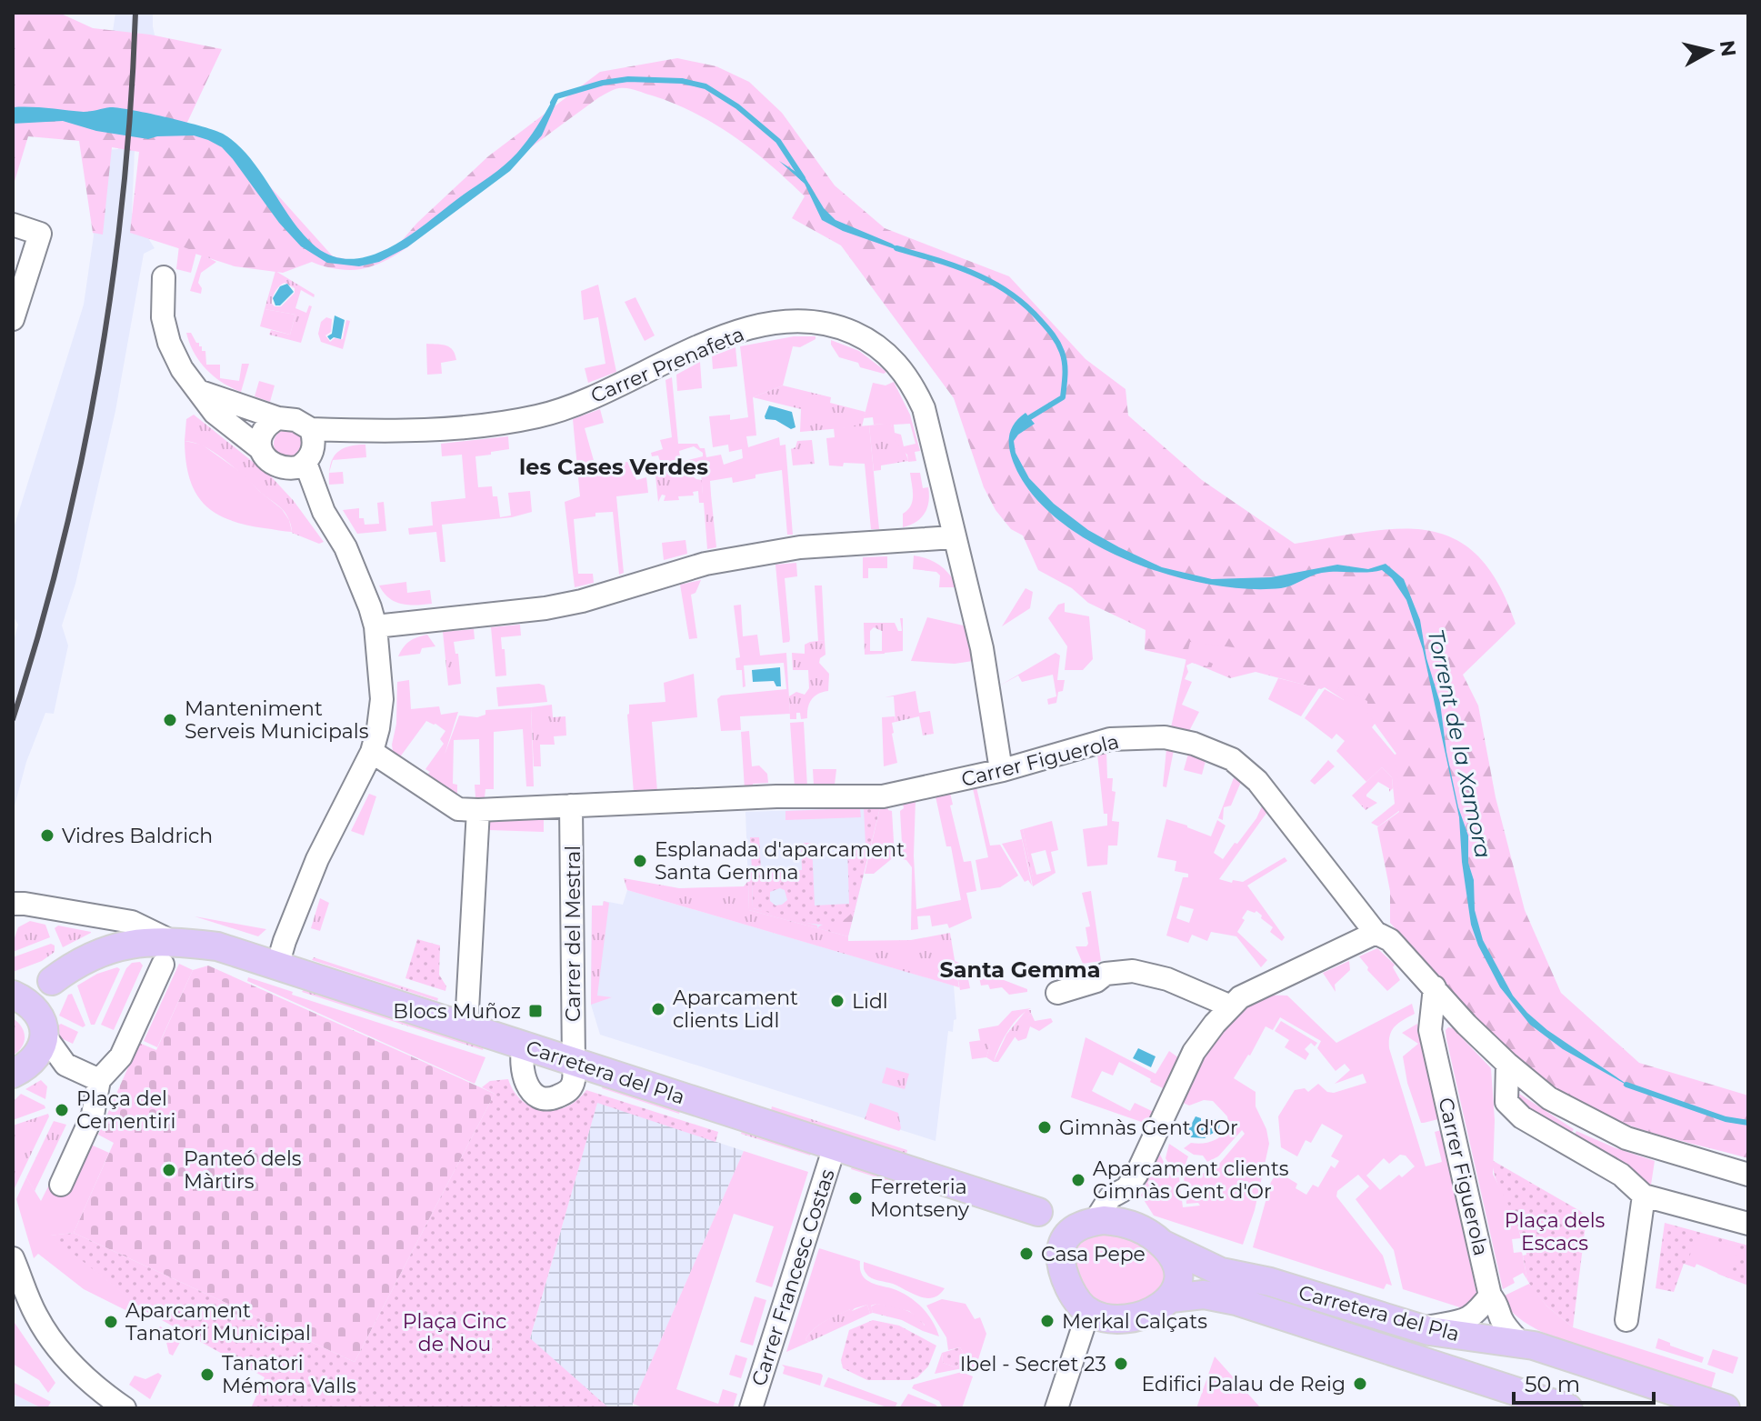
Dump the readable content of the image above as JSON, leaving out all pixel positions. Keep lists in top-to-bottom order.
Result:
{
  "streets": {
    "main road": ["Carretera del Pla"],
    "street": [
      "Carrer Prenafeta",
      "Carrer Figuerola",
      "Carrer del Mestral",
      "Carrer Francesc Costas"
    ]
  },
  "crossings": [
    ["Carrer Prenafeta", "Carrer Figuerola"],
    ["Carrer Figuerola", "Carrer del Mestral"],
    ["Carrer Figuerola", "Carretera del Pla"],
    ["Carrer del Mestral", "Carretera del Pla"],
    ["Carretera del Pla", "Carrer Francesc Costas"]
  ],
  "districts": ["les Cases Verdes", "Santa Gemma"],
  "water": ["Torrent de la Xamora"],
  "parks": ["Plaça dels Escacs", "Plaça Cinc de Nou"],
  "places": {
    "other": [
      "Manteniment Serveis Municipals",
      "Vidres Baldrich",
      "Esplanada d'aparcament Santa Gemma",
      "Lidl",
      "Aparcament clients Lidl",
      "Plaça del Cementiri",
      "Gimnàs Gent d'Or",
      "Panteó dels Màrtirs",
      "Aparcament clients Gimnàs Gent d'Or",
      "Ferreteria Montseny",
      "Casa Pepe",
      "Merkal Calçats",
      "Aparcament Tanatori Municipal",
      "Ibel - Secret 23",
      "Tanatori Mémora Valls",
      "Edifici Palau de Reig"
    ],
    "transit": ["Blocs Muñoz"]
  },
  "scale_bar": "50 m",
  "north": "right"
}
